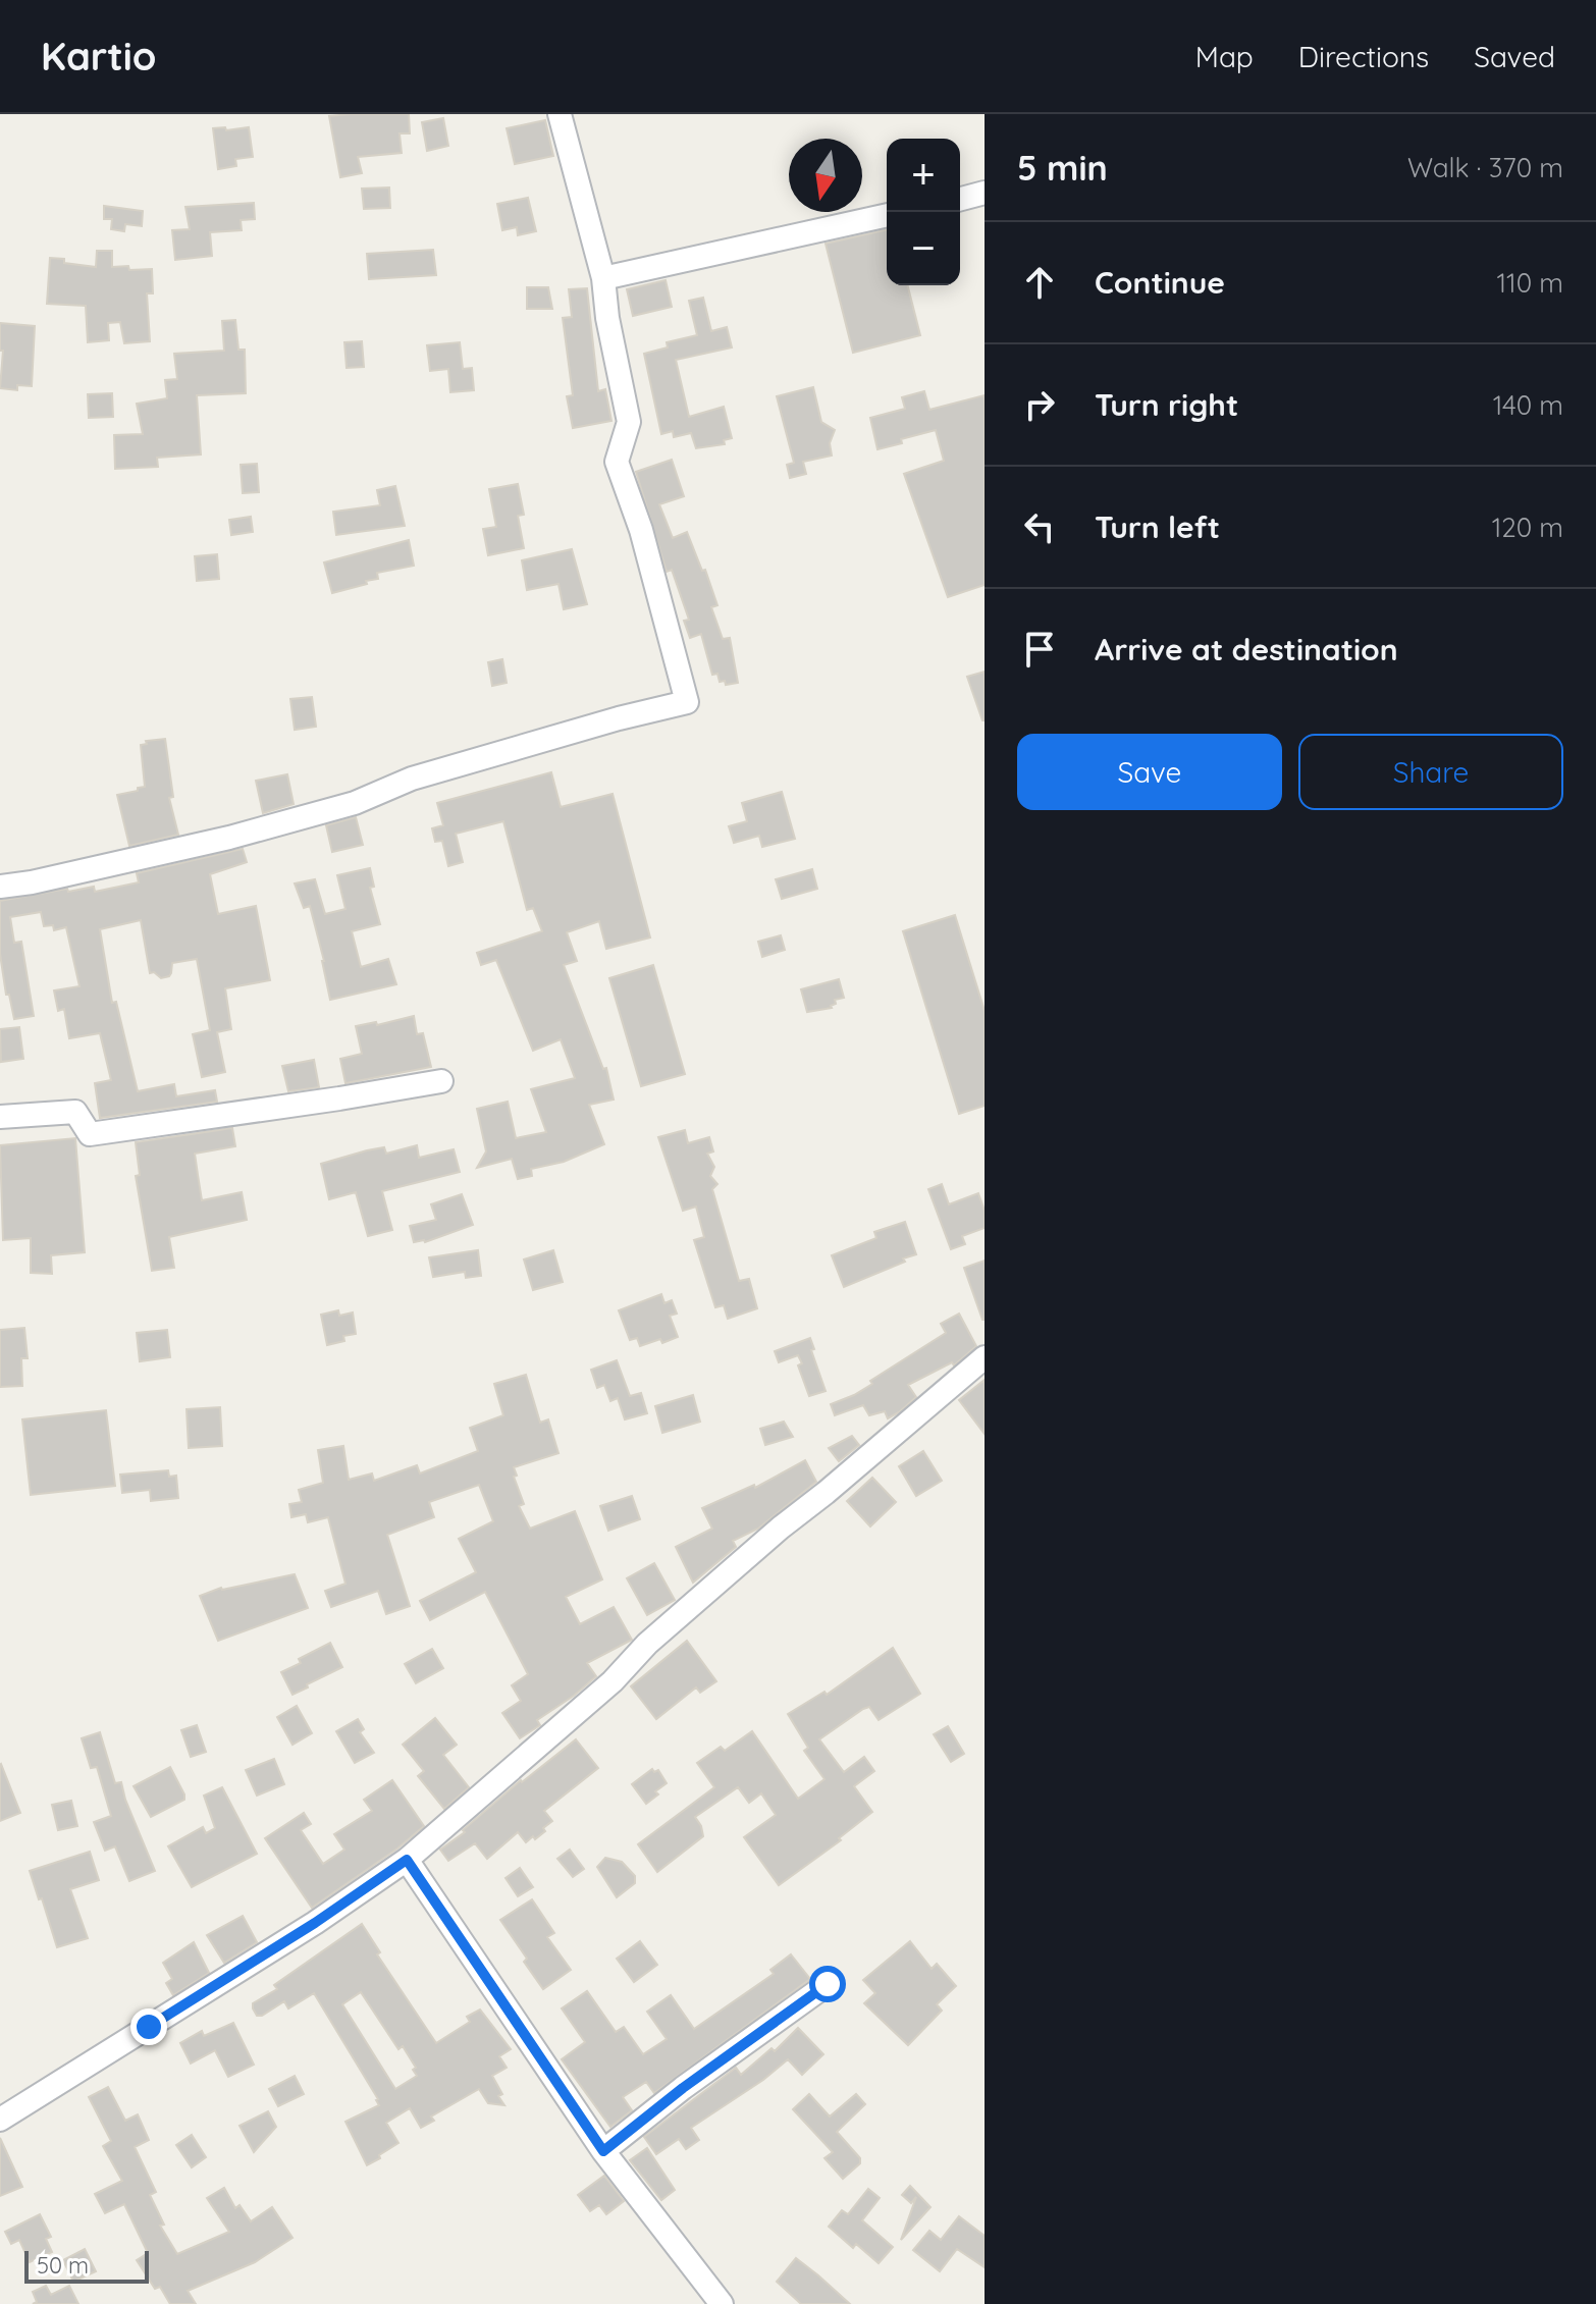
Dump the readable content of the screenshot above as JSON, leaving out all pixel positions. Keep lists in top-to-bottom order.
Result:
{
  "scale_bar": "50 m",
  "north": "bottom",
  "page": {
    "header": "Kartio",
    "nav": ["Map", "Directions", "Saved"],
    "heading": ["5 min", "Walk · 370 m"],
    "map_buttons": ["+", "−"],
    "list": [
      ["Continue", "110 m"],
      ["Turn right", "140 m"],
      ["Turn left", "120 m"],
      "Arrive at destination"
    ],
    "buttons": ["Save", "Share"],
    "scale": "50 m"
  }
}
